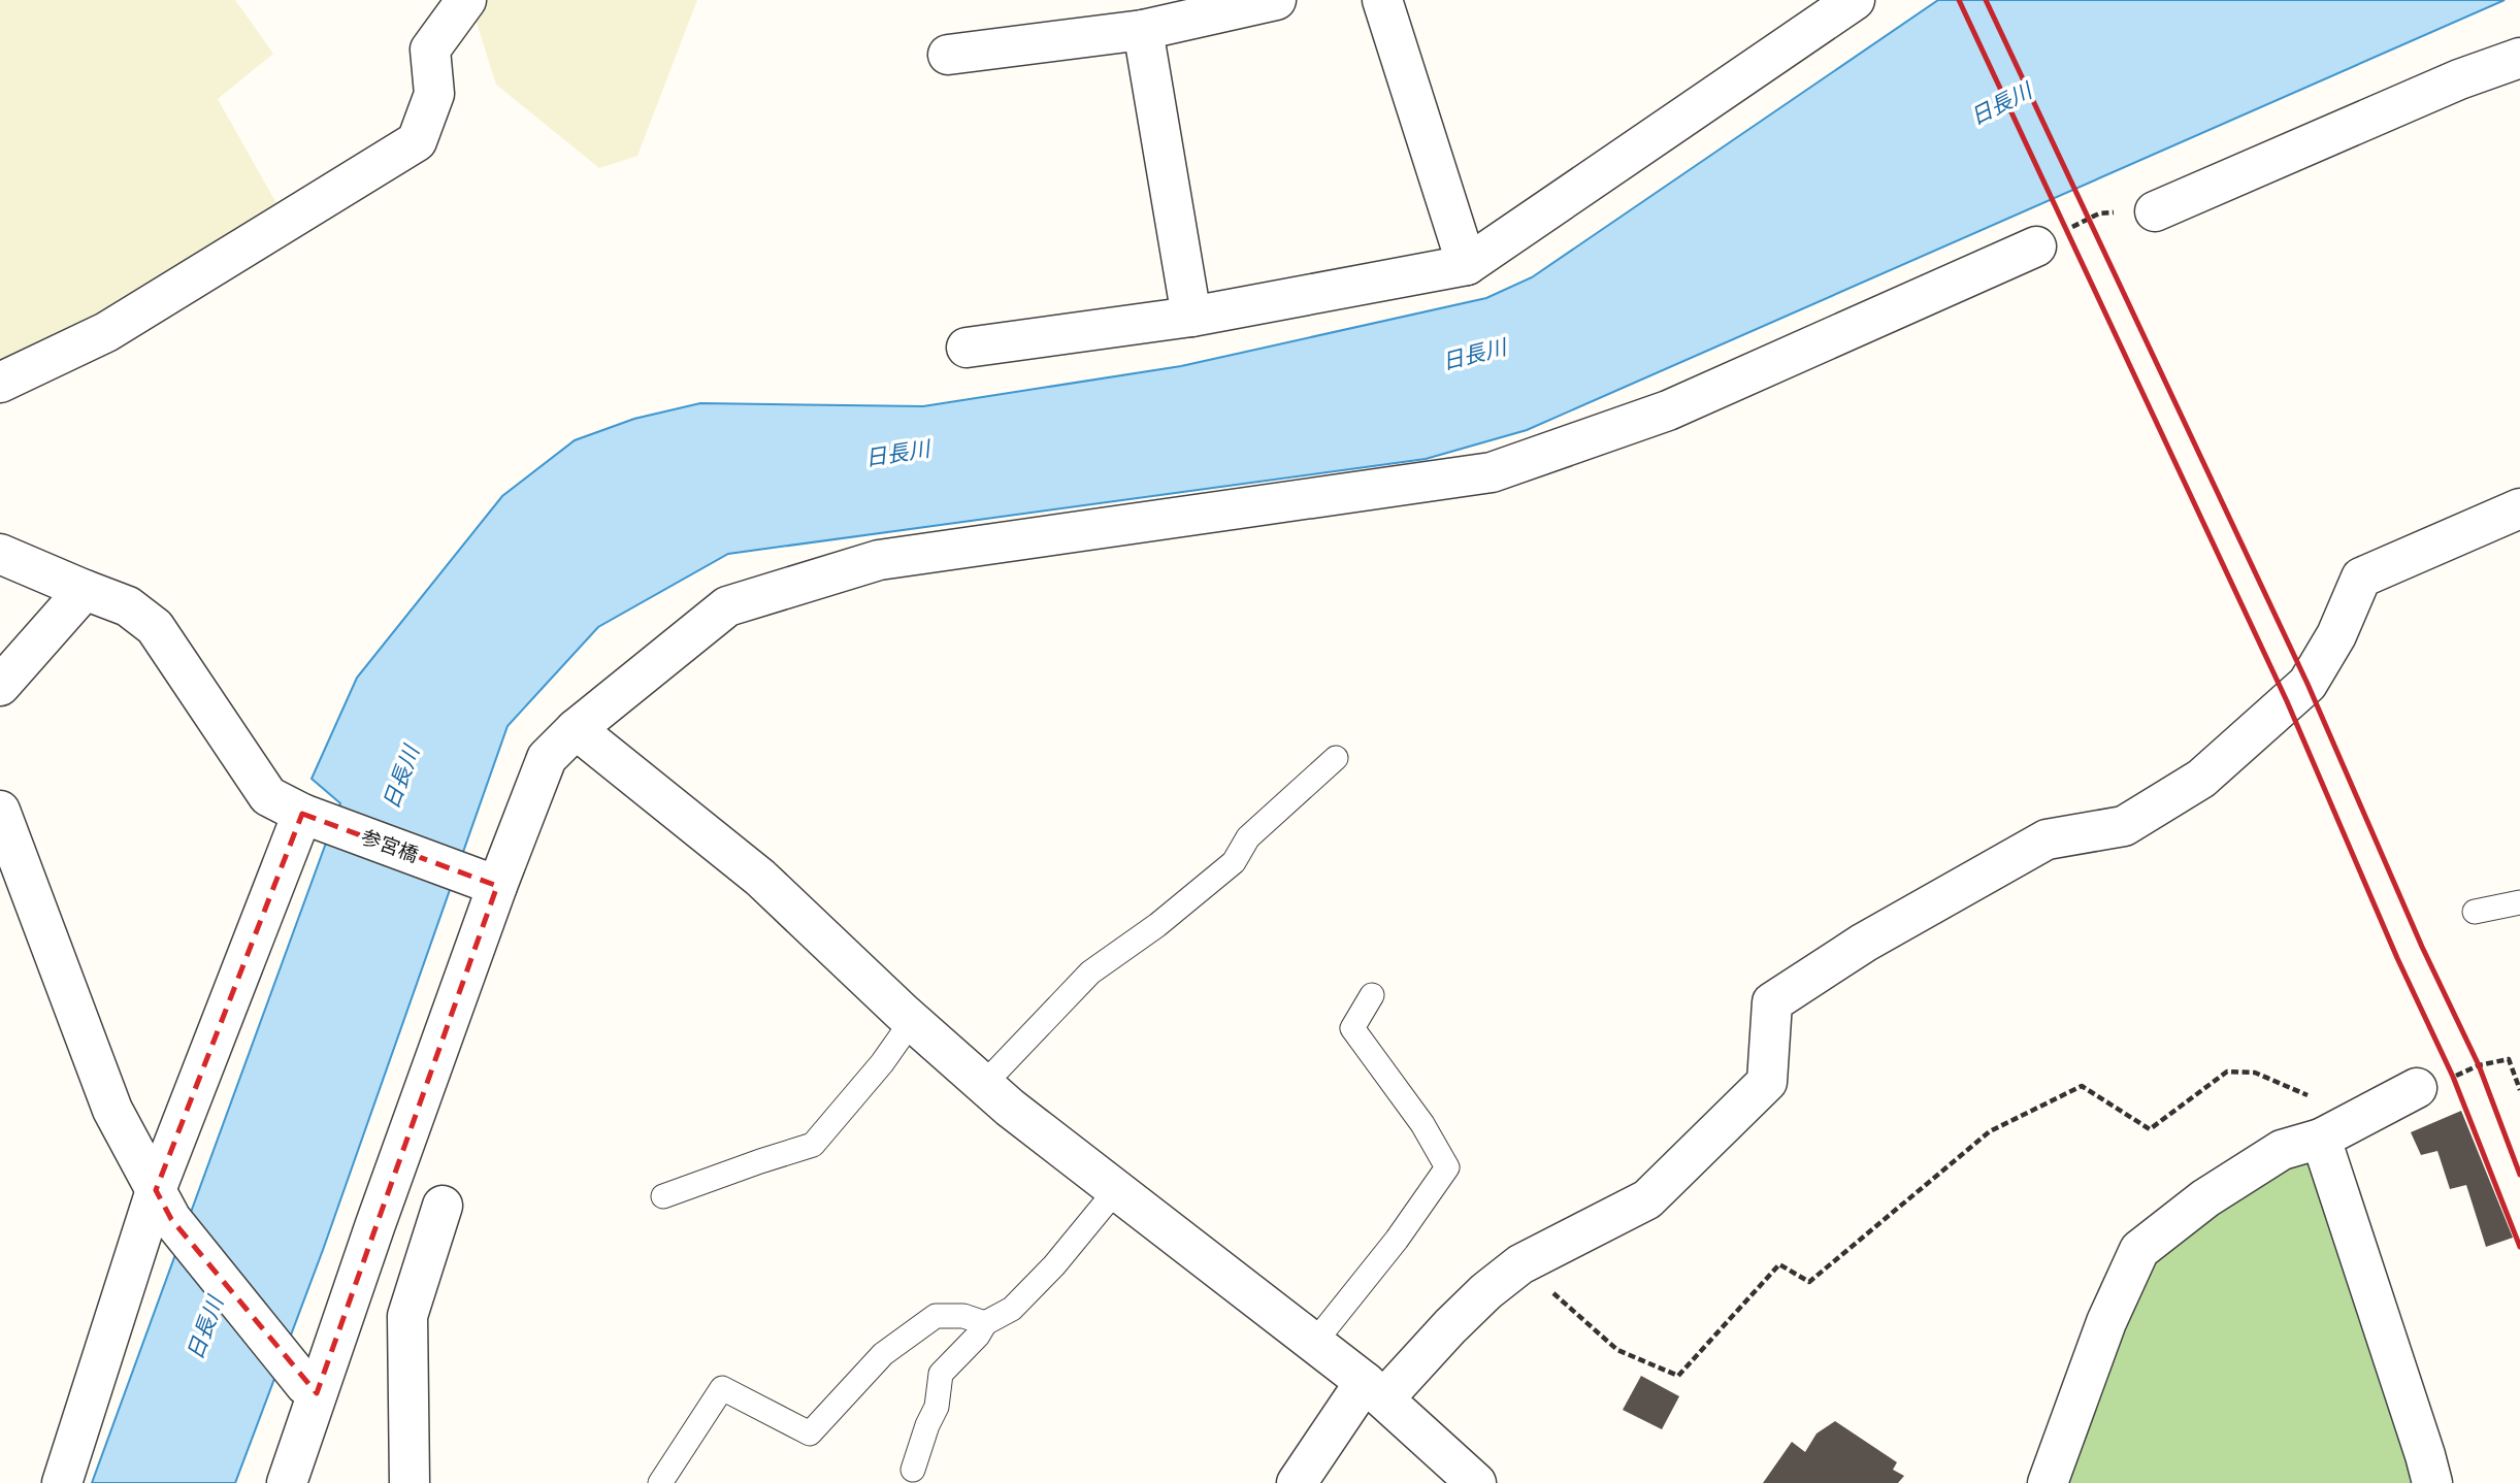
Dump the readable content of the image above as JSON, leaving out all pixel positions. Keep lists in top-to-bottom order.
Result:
{
  "streets": {
    "street": ["参宮橋"]
  },
  "water": ["日長川"]
}
